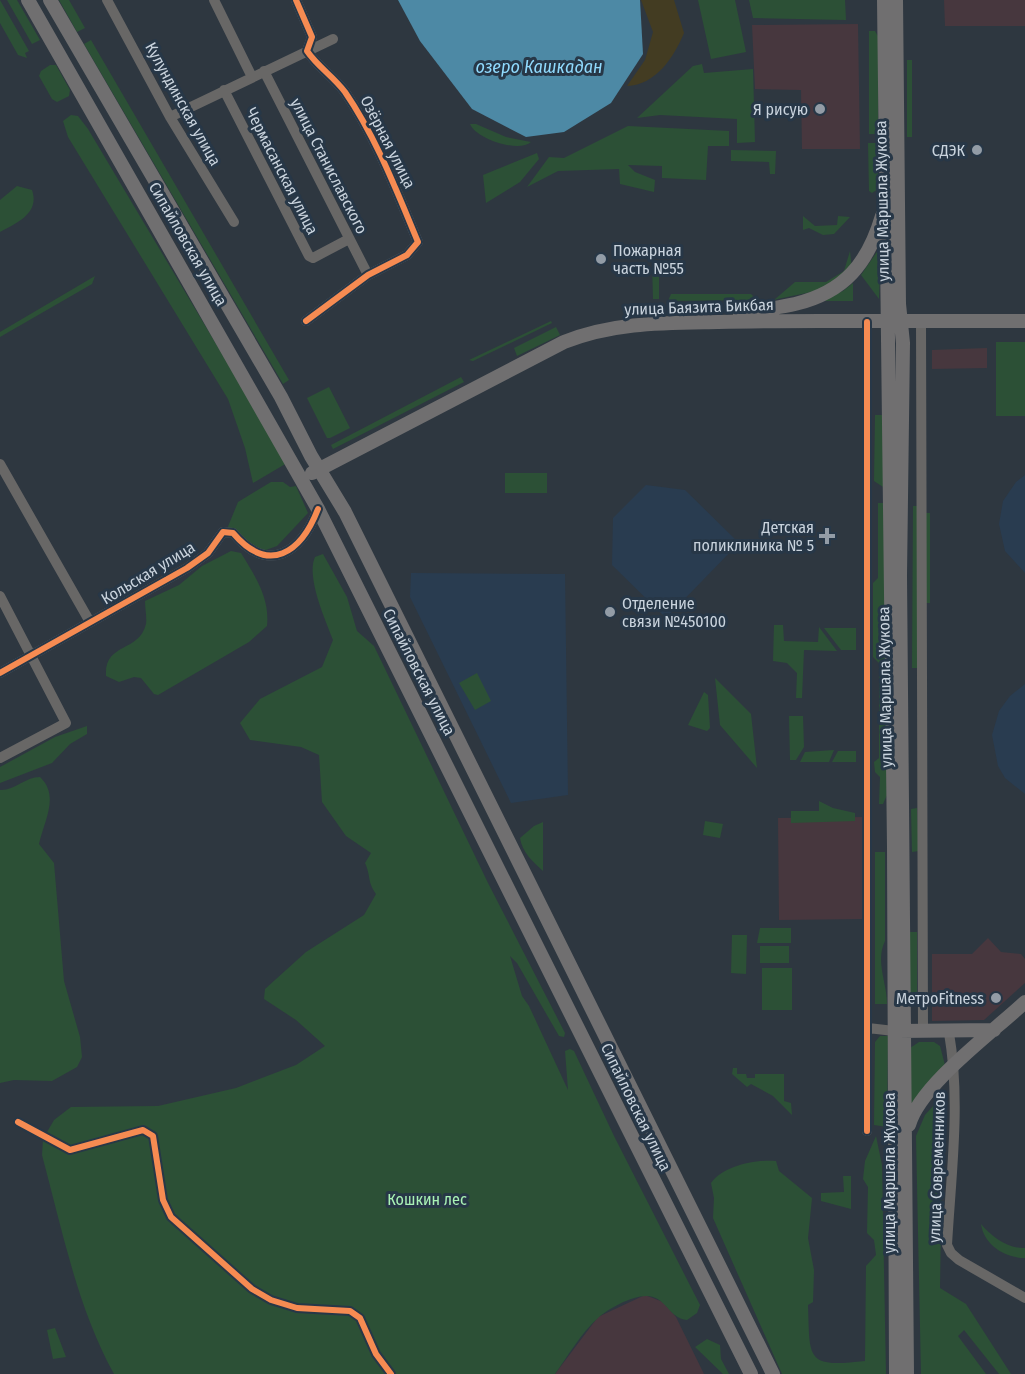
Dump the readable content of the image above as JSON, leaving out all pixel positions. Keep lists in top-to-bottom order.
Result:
{
  "streets": {
    "main road": ["улица Маршала Жукова", "Сипайловская улица", "улица Баязита Бикбая"],
    "street": [
      "Кулундинская улица",
      "Озёрная улица",
      "улица Станиславского",
      "Чермасанская улица",
      "Кольская улица",
      "улица Современников"
    ]
  },
  "crossings": [
    ["Озёрная улица", "улица Станиславского"],
    ["улица Станиславского", "Чермасанская улица"],
    ["улица Маршала Жукова", "улица Баязита Бикбая"],
    ["Сипайловская улица", "улица Баязита Бикбая"],
    ["Сипайловская улица", "Кольская улица"]
  ],
  "water": ["озеро Кашкадан"],
  "parks": ["Кошкин лес"],
  "places": {
    "other": [
      "Я рисую",
      "СДЭК",
      "Пожарная часть №55",
      "Отделение связи №450100",
      "МетроFitness"
    ],
    "health": ["Детская поликлиника № 5"]
  }
}
